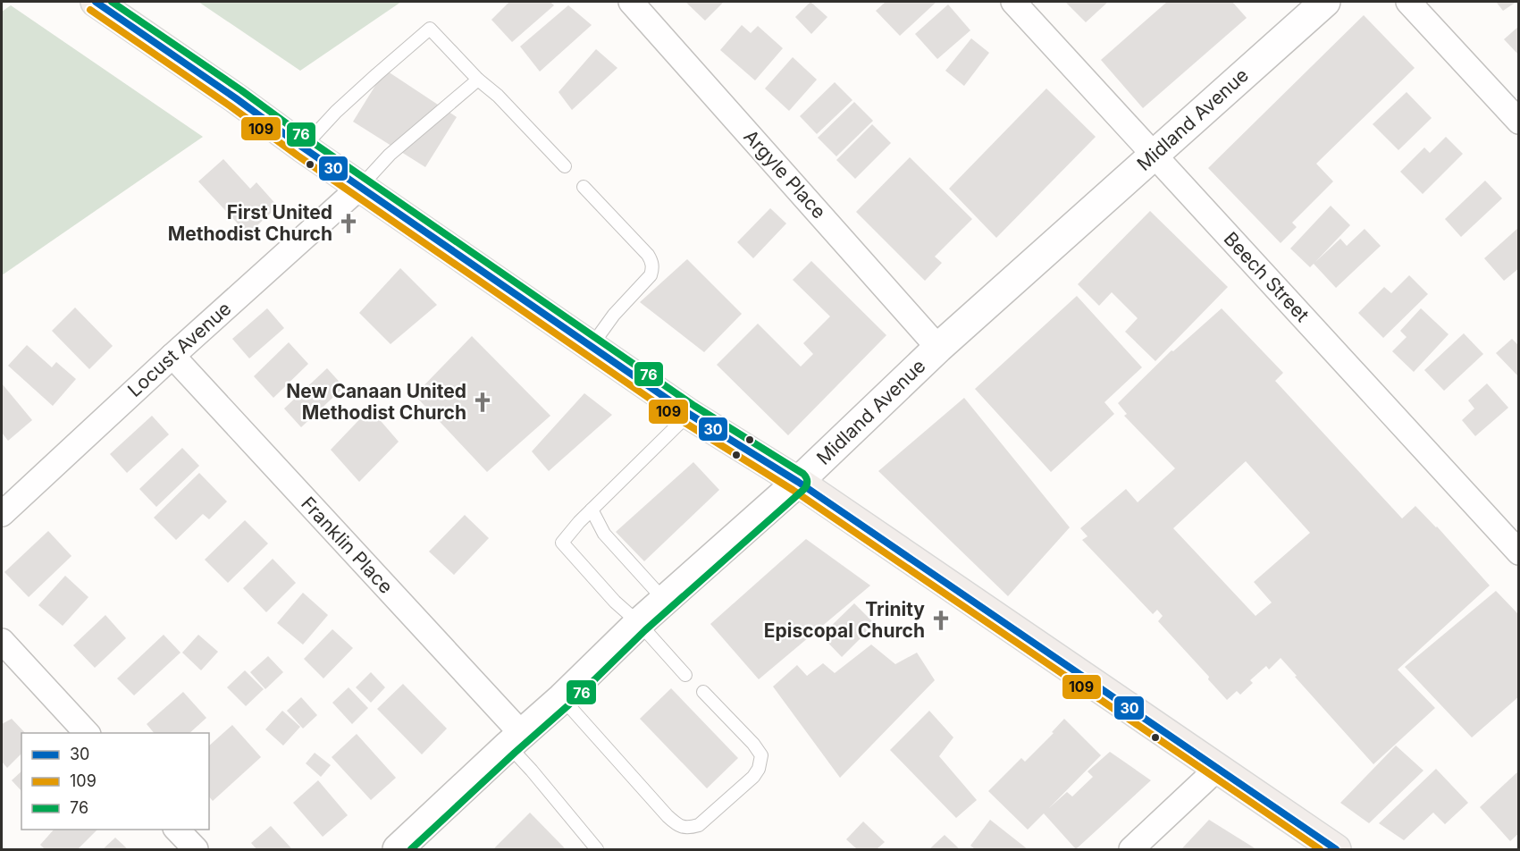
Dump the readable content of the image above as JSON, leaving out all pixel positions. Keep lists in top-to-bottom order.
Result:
{
  "streets": {
    "street": [
      "Midland Avenue",
      "Argyle Place",
      "Beech Street",
      "Locust Avenue",
      "Franklin Place"
    ]
  },
  "crossings": [
    ["Midland Avenue", "Argyle Place"],
    ["Midland Avenue", "Beech Street"],
    ["Midland Avenue", "Franklin Place"],
    ["Locust Avenue", "Franklin Place"]
  ],
  "places": {
    "church": ["First United Methodist Church", "New Canaan United Methodist Church", "Trinity Episcopal Church"]
  },
  "lines": ["transit line 30", "transit line 76", "transit line 109"],
  "legend": ["30", "109", "76"]
}
